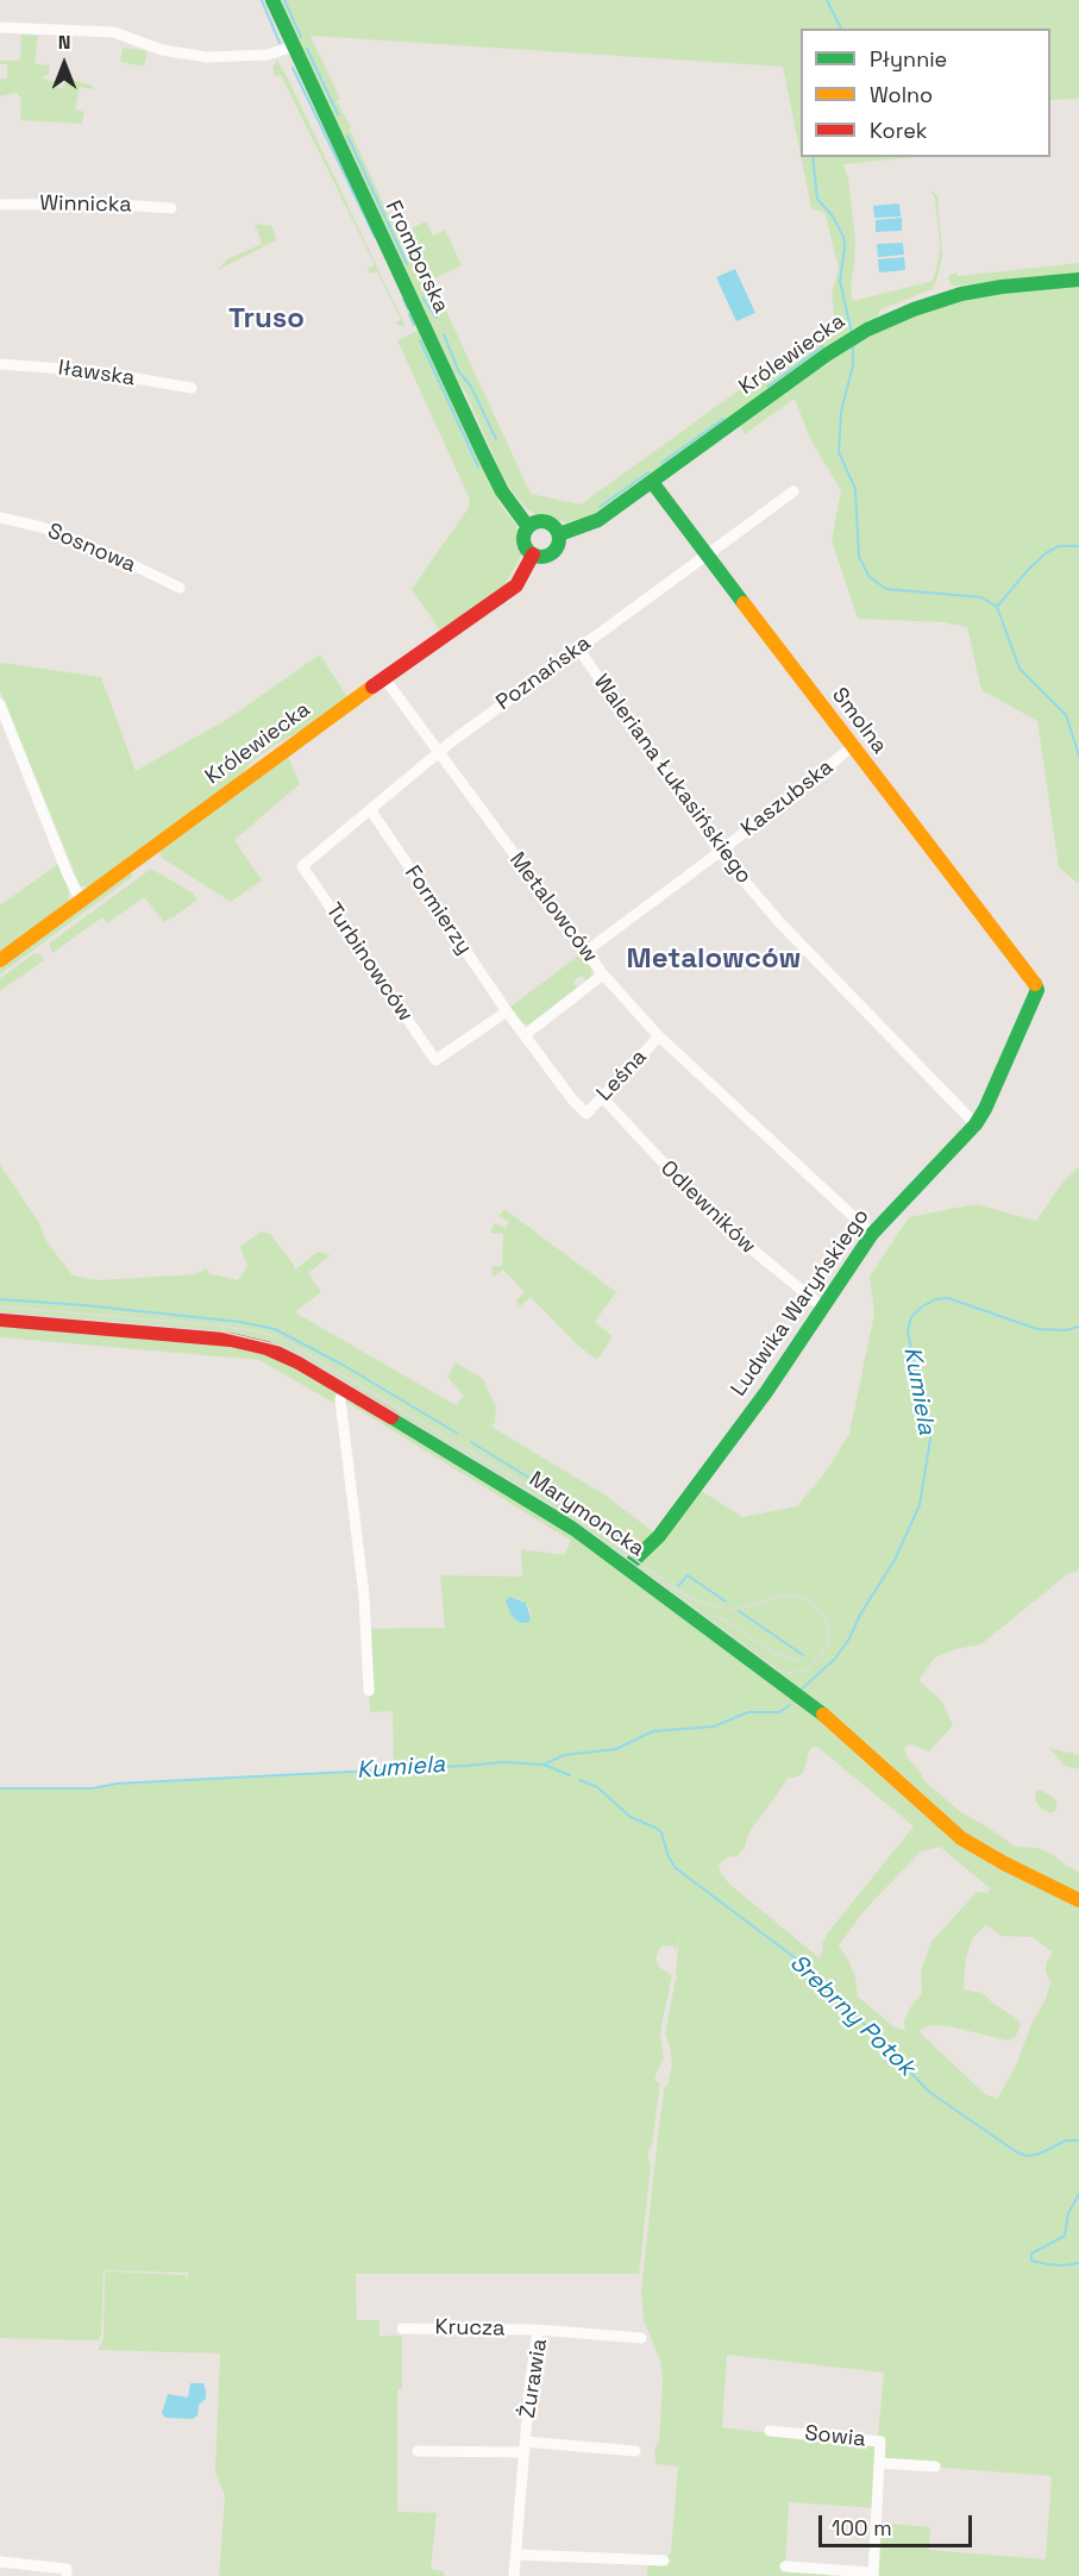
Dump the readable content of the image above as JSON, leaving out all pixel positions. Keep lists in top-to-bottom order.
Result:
{
  "streets": {
    "street": [
      "Winnicka",
      "Fromborska",
      "Królewiecka",
      "Iławska",
      "Sosnowa",
      "Poznańska",
      "Smolna",
      "Waleriana Łukasińskiego",
      "Kaszubska",
      "Metalowców",
      "Formierzy",
      "Turbinowców",
      "Leśna",
      "Odlewników",
      "Ludwika Waryńskiego",
      "Marymoncka",
      "Krucza",
      "Żurawia",
      "Sowia"
    ]
  },
  "crossings": [
    ["Fromborska", "Królewiecka"],
    ["Królewiecka", "Smolna"],
    ["Królewiecka", "Metalowców"],
    ["Poznańska", "Smolna"],
    ["Poznańska", "Waleriana Łukasińskiego"],
    ["Poznańska", "Metalowców"],
    ["Poznańska", "Formierzy"],
    ["Poznańska", "Turbinowców"],
    ["Smolna", "Kaszubska"],
    ["Smolna", "Ludwika Waryńskiego"],
    ["Waleriana Łukasińskiego", "Kaszubska"],
    ["Waleriana Łukasińskiego", "Ludwika Waryńskiego"],
    ["Kaszubska", "Metalowców"],
    ["Metalowców", "Leśna"],
    ["Metalowców", "Ludwika Waryńskiego"],
    ["Formierzy", "Turbinowców"],
    ["Leśna", "Odlewników"],
    ["Odlewników", "Ludwika Waryńskiego"],
    ["Ludwika Waryńskiego", "Marymoncka"],
    ["Krucza", "Żurawia"]
  ],
  "districts": ["Truso", "Metalowców"],
  "water": ["Kumiela", "Srebrny Potok"],
  "legend": ["Płynnie", "Wolno", "Korek"],
  "scale_bar": "100 m",
  "north": "top"
}
